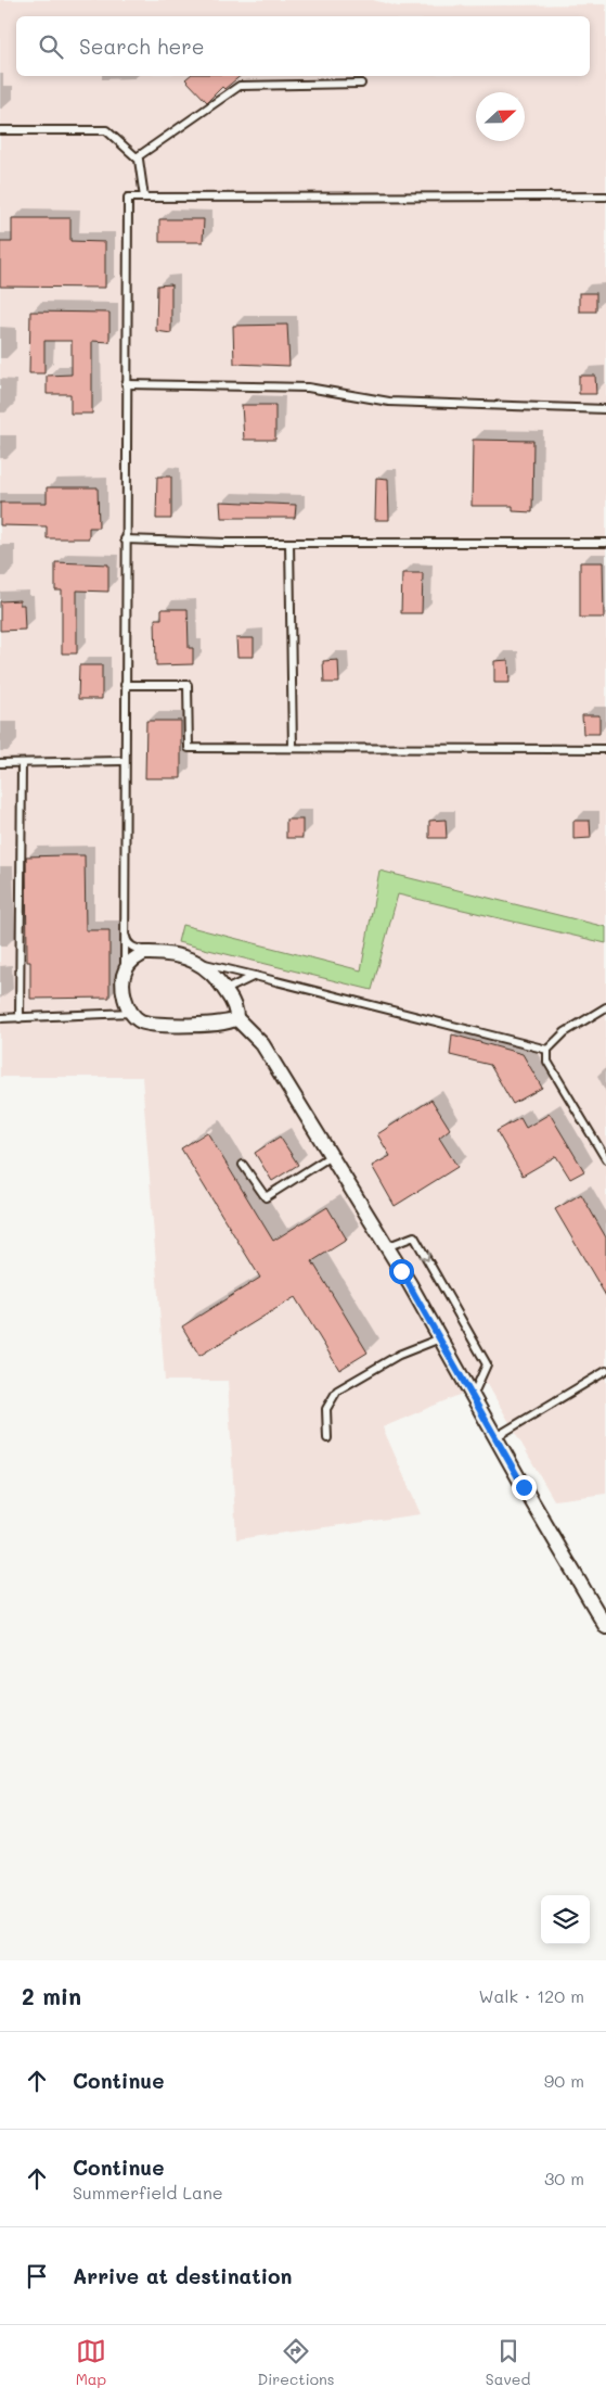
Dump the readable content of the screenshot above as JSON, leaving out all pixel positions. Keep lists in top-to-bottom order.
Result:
{
  "north": "right",
  "page": {
    "search": "Search here",
    "heading": ["2 min", "Walk · 120 m"],
    "list": [
      ["Continue", "90 m"],
      ["Continue", "Summerfield Lane", "30 m"],
      "Arrive at destination"
    ],
    "nav": ["Map", "Directions", "Saved"]
  }
}
